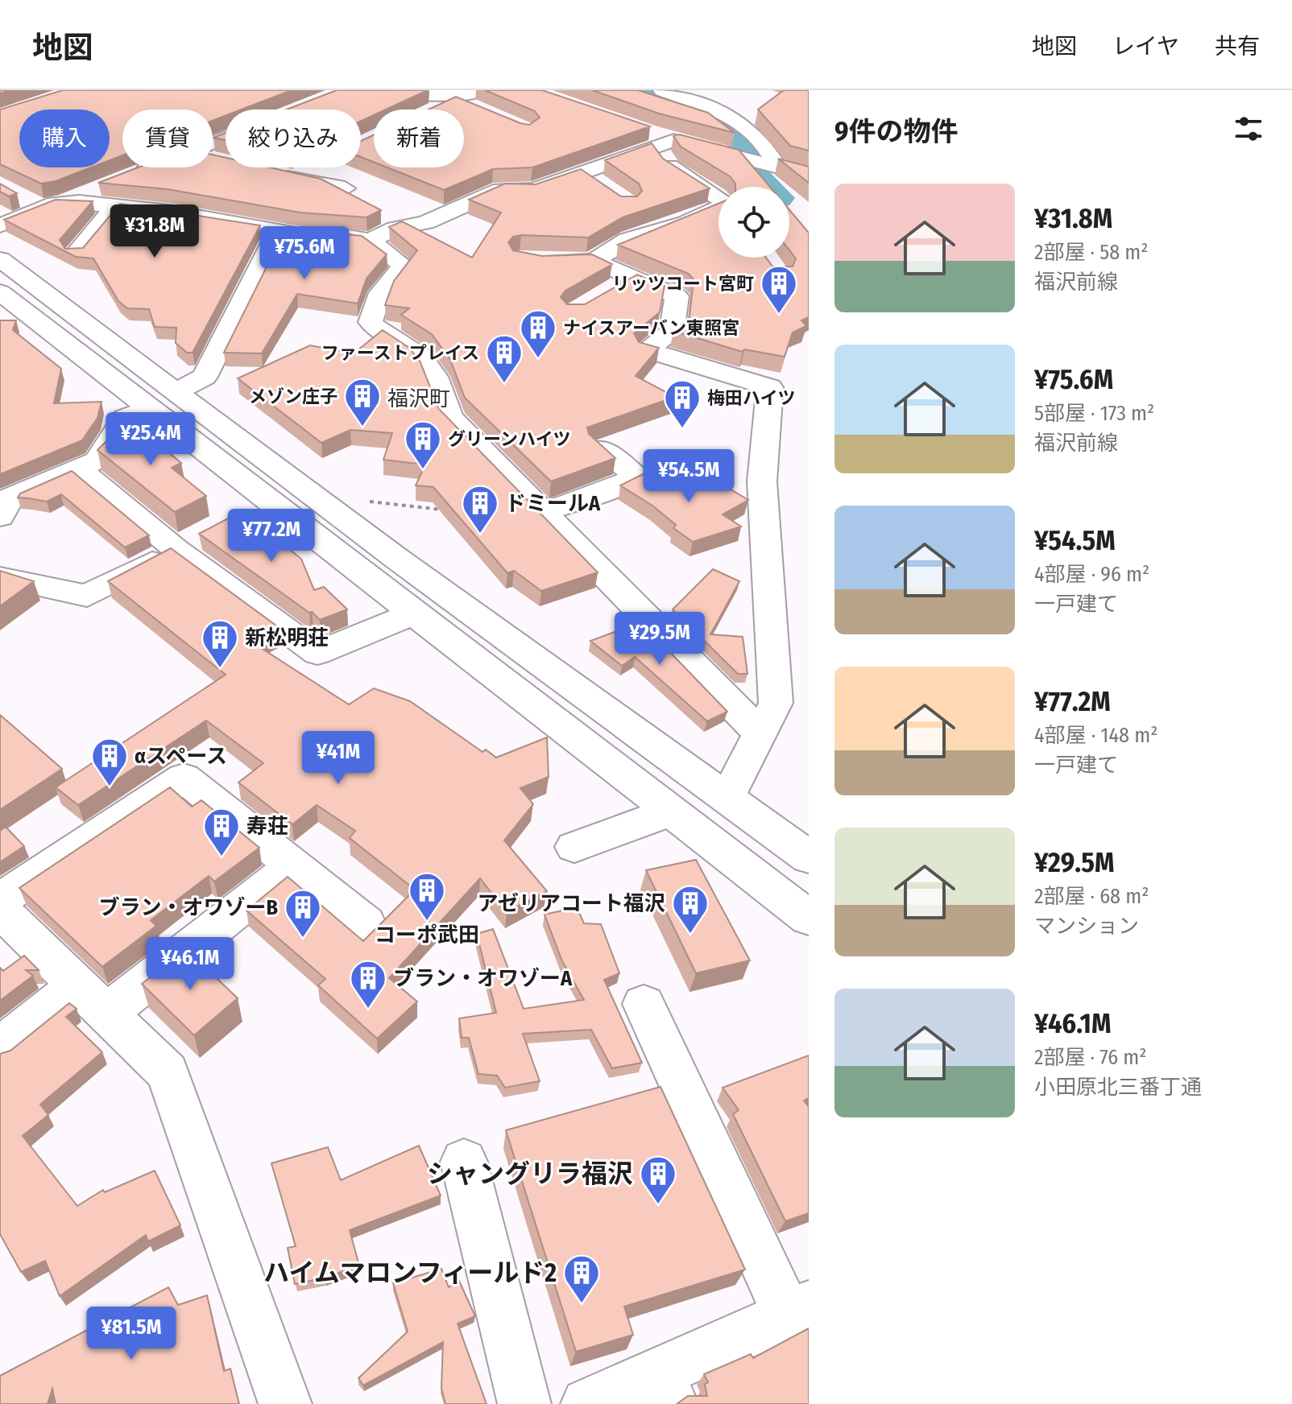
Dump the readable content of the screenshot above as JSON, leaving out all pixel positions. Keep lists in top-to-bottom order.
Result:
{
  "districts": ["福沢町"],
  "places": {
    "building": [
      "リッツコート宮町",
      "ナイスアーバン東照宮",
      "ファーストプレイス",
      "メゾン庄子",
      "梅田ハイツ",
      "グリーンハイツ",
      "ドミールA",
      "新松明荘",
      "αスペース",
      "寿荘",
      "コーポ武田",
      "アゼリアコート福沢",
      "ブラン・オワゾーB",
      "ブラン・オワゾーA",
      "シャングリラ福沢",
      "ハイムマロンフィールド2"
    ]
  },
  "page": {
    "header": "地図",
    "nav": ["地図", "レイヤ", "共有"],
    "heading": "9件の物件",
    "chip": [
      "購入",
      "賃貸",
      "絞り込み",
      "新着"
    ],
    "list": [
      {
        "name": "¥31.8M",
        "note": "2部屋 · 58 m² · 福沢前線"
      },
      {
        "name": "¥75.6M",
        "note": "5部屋 · 173 m² · 福沢前線"
      },
      {
        "name": "¥54.5M",
        "note": "4部屋 · 96 m² · 一戸建て"
      },
      {
        "name": "¥77.2M",
        "note": "4部屋 · 148 m² · 一戸建て"
      },
      {
        "name": "¥29.5M",
        "note": "2部屋 · 68 m² · マンション"
      },
      {
        "name": "¥46.1M",
        "note": "2部屋 · 76 m² · 小田原北三番丁通"
      }
    ],
    "price": [
      "¥31.8M",
      "¥75.6M",
      "¥25.4M",
      "¥54.5M",
      "¥77.2M",
      "¥29.5M",
      "¥41M",
      "¥46.1M",
      "¥81.5M"
    ]
  }
}
